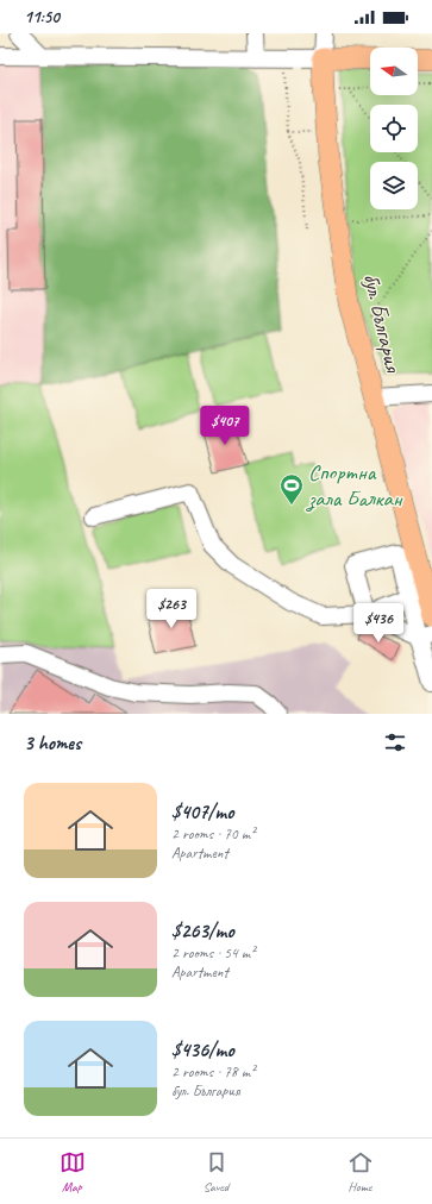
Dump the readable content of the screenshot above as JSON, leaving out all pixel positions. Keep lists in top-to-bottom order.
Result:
{
  "streets": {
    "main road": ["бул. България"]
  },
  "places": {
    "sports": ["Спортна зала Балкан"]
  },
  "north": "left",
  "page": {
    "status": "11:50",
    "price": ["$407", "$263", "$436"],
    "heading": "3 homes",
    "list": [
      {
        "name": "$407/mo",
        "note": "2 rooms · 70 m² · Apartment"
      },
      {
        "name": "$263/mo",
        "note": "2 rooms · 54 m² · Apartment"
      },
      {
        "name": "$436/mo",
        "note": "2 rooms · 78 m² · бул. България"
      }
    ],
    "tabs": ["Map", "Saved", "Home"]
  }
}
